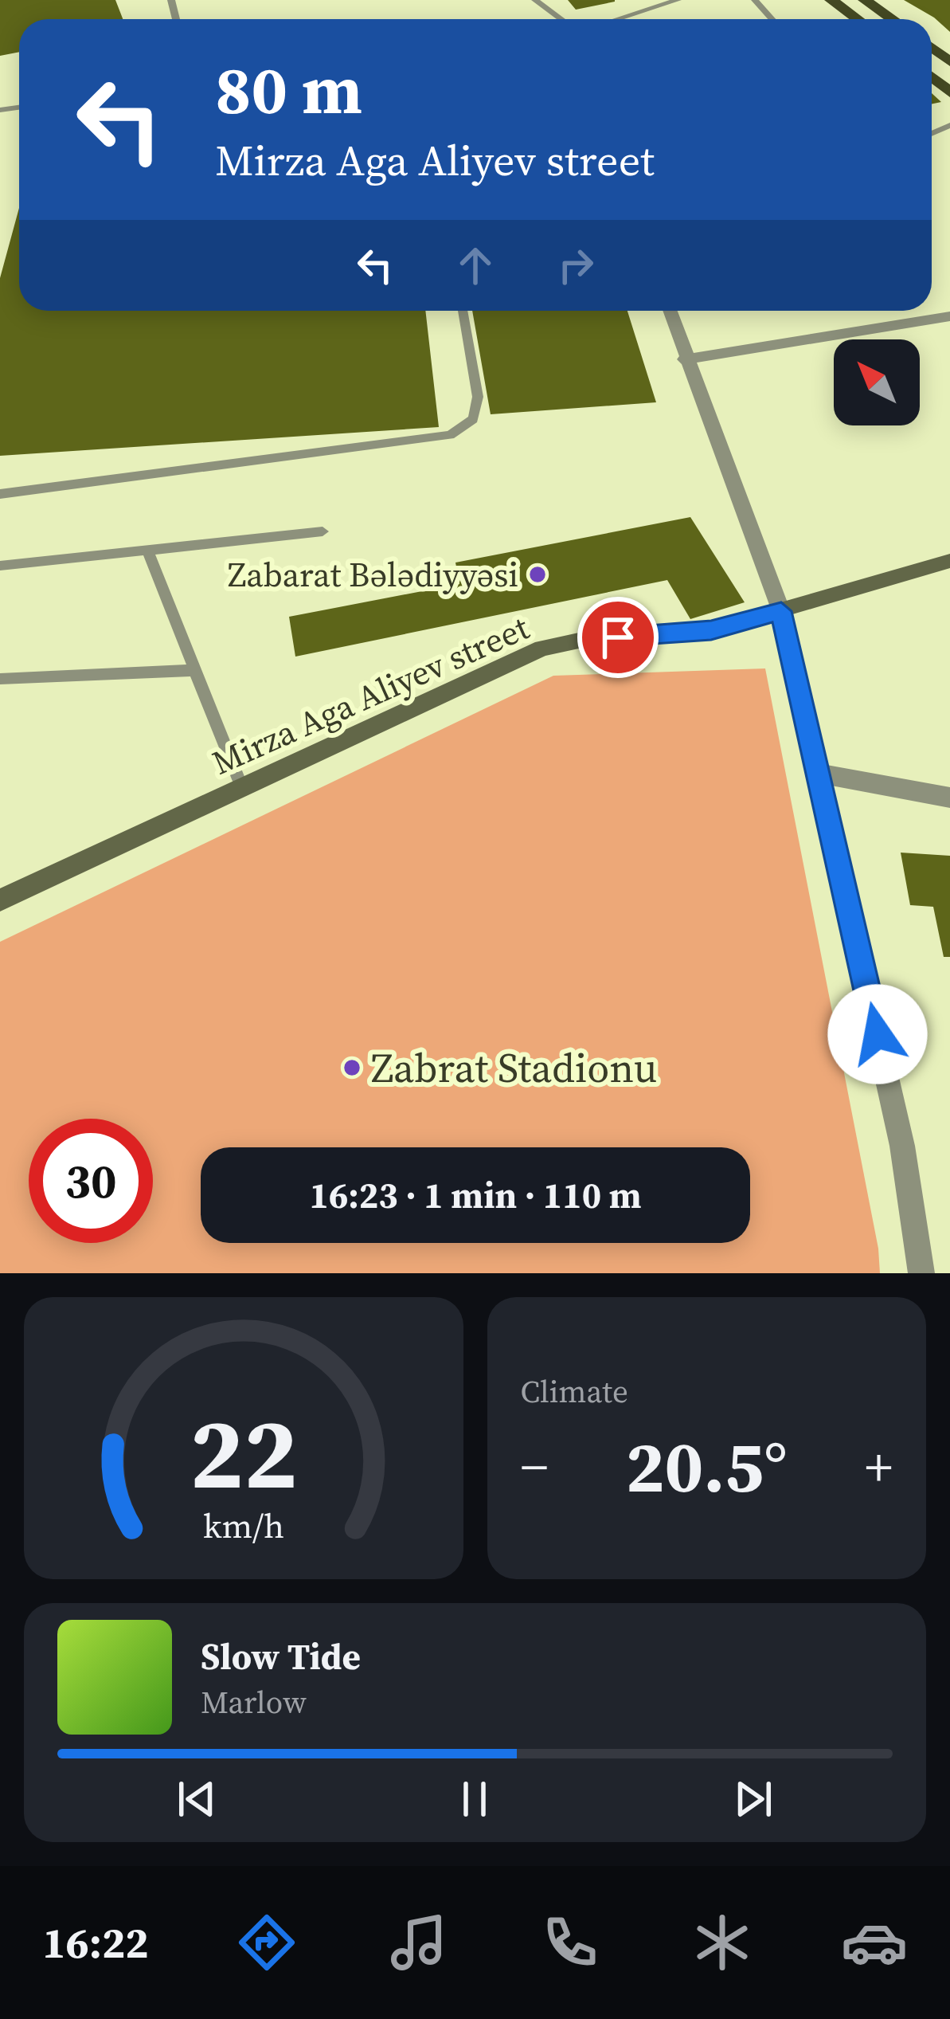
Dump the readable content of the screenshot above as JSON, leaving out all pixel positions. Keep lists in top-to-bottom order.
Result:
{
  "streets": {
    "street": ["Mirza Aga Aliyev street"]
  },
  "places": ["Zabarat Bələdiyyəsi", "Zabrat Stadionu"],
  "north": "top left",
  "page": {
    "turn": ["80 m", "Mirza Aga Aliyev street"],
    "limit": "30",
    "trip": "16:23 · 1 min · 110 m",
    "tile": "Climate",
    "heat": ["−", "20.5°", "+"],
    "song": ["Slow Tide", "Marlow"],
    "tabs": "16:22",
    "gauge": ["22", "km/h"]
  }
}
